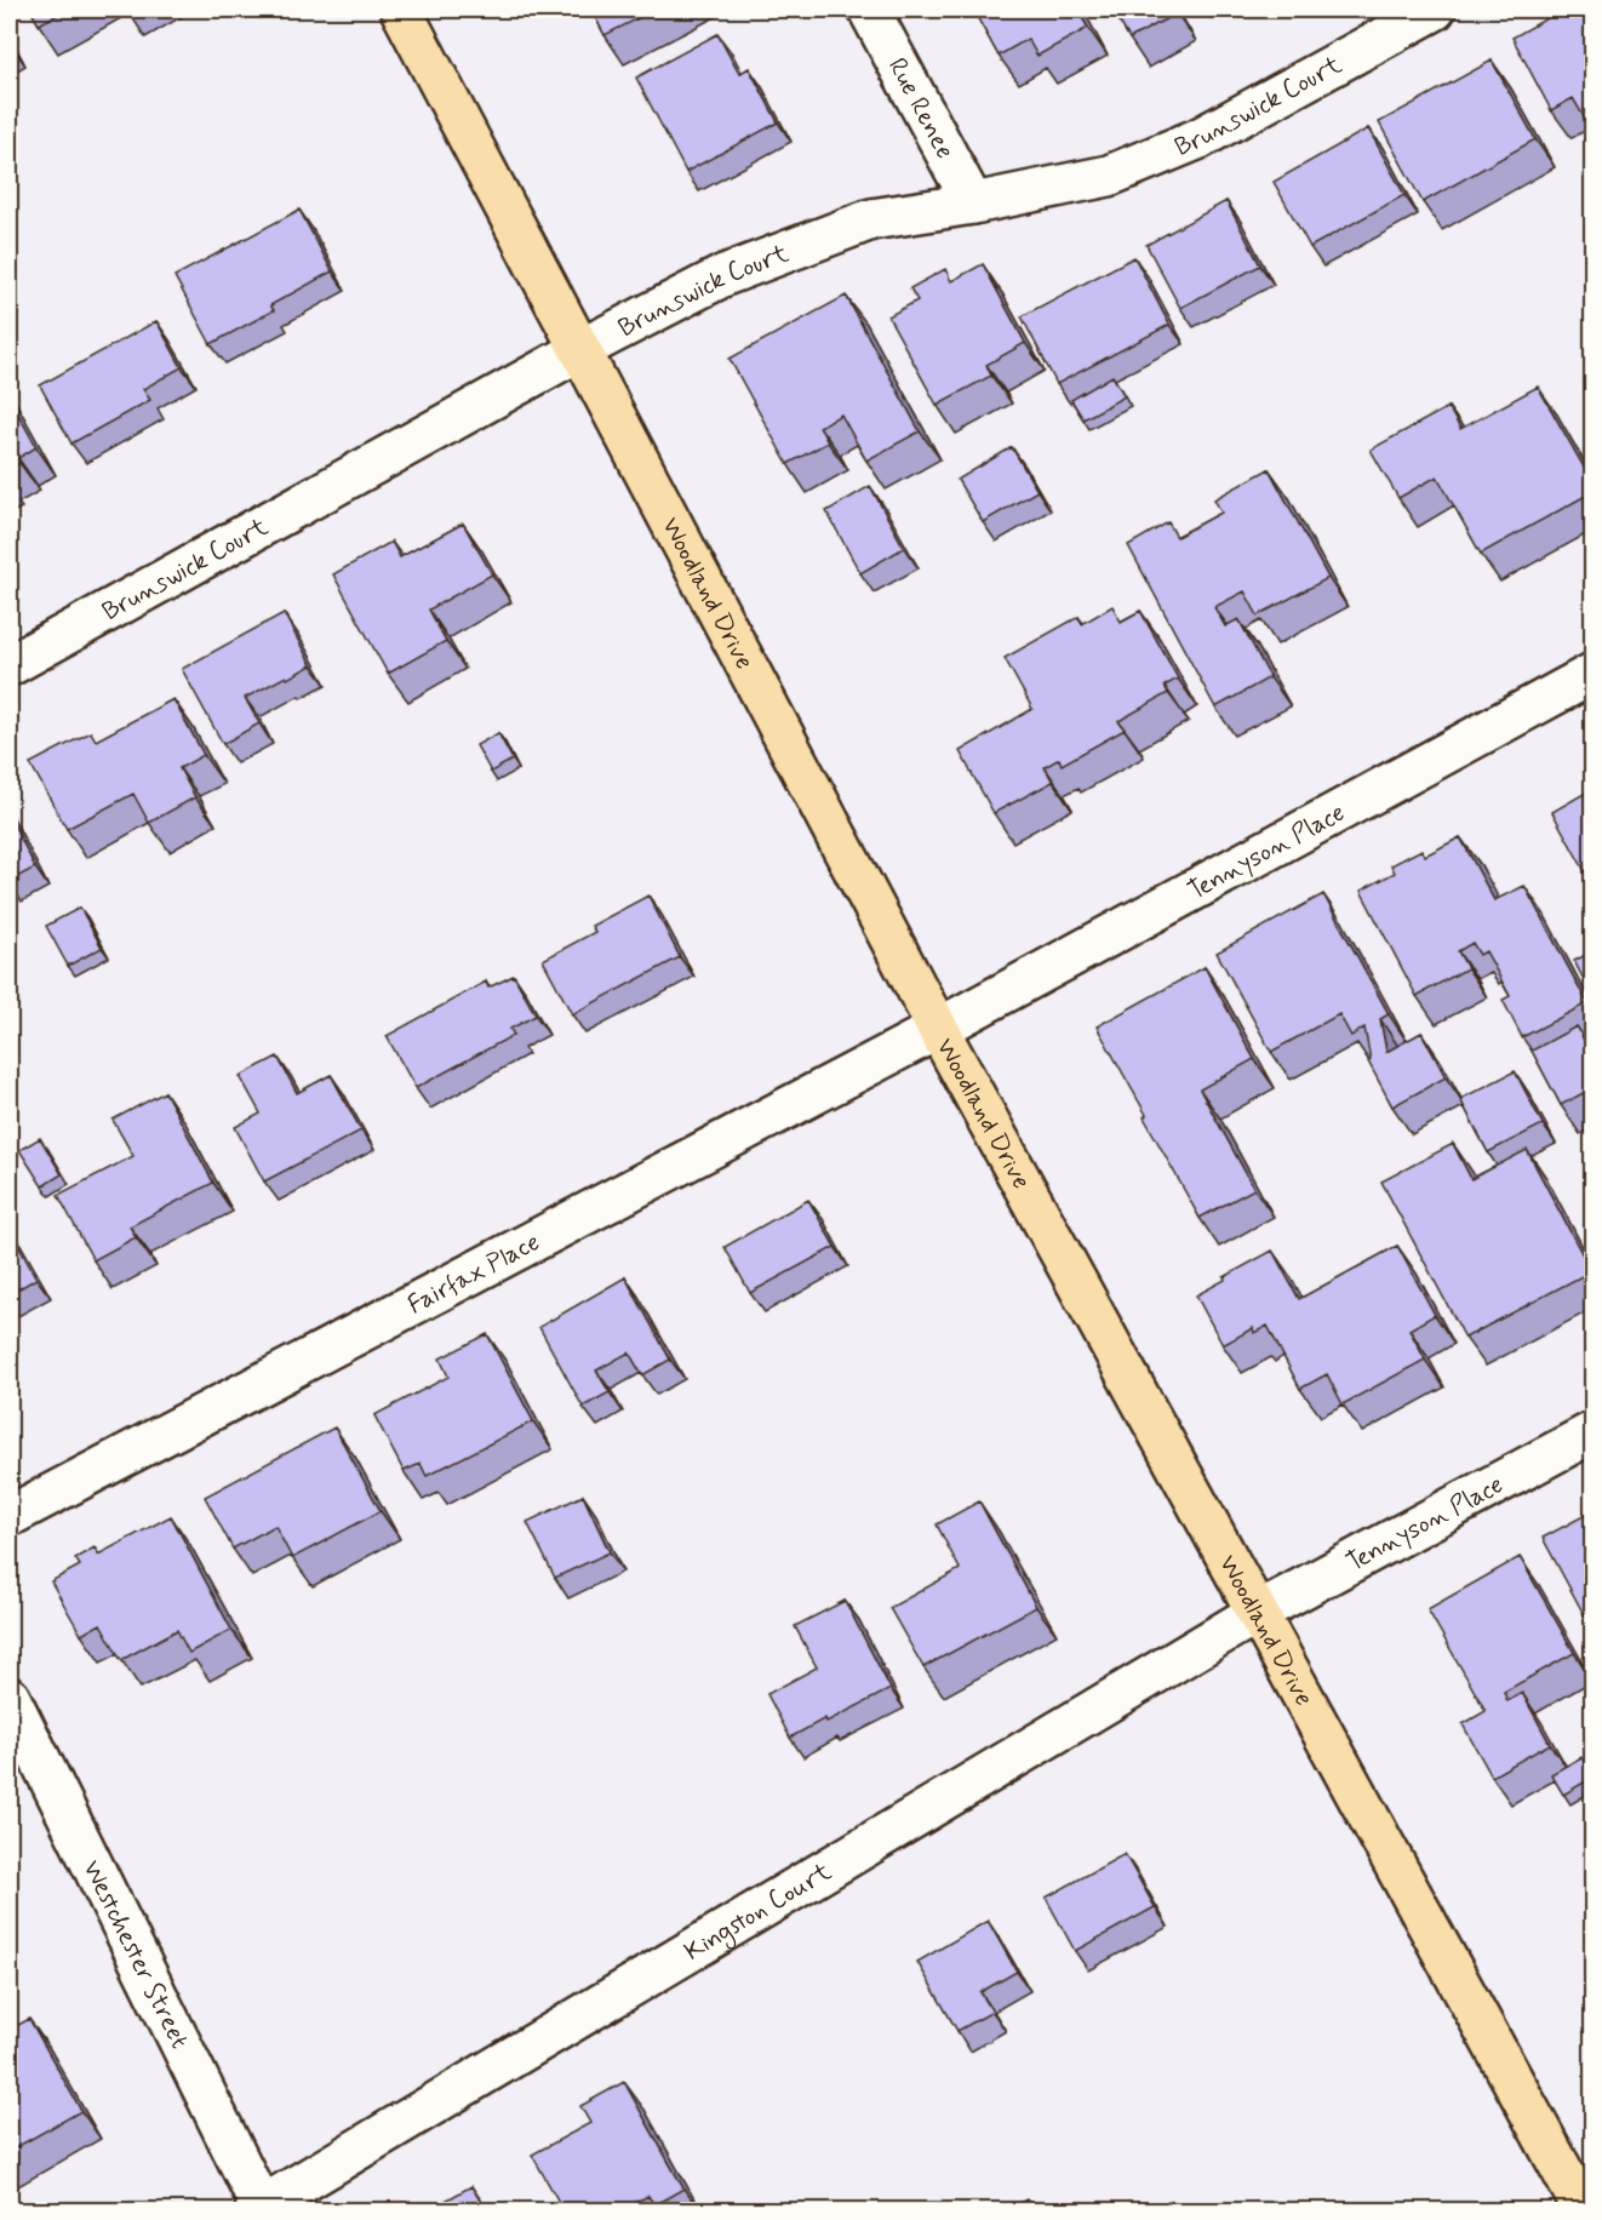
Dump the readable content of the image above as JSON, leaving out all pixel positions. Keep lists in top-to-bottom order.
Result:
{
  "streets": {
    "main road": ["Woodland Drive"],
    "street": [
      "Brunswick Court",
      "Rue Renee",
      "Tennyson Place",
      "Fairfax Place",
      "Kingston Court",
      "Westchester Street"
    ]
  },
  "crossings": [
    ["Brunswick Court", "Rue Renee"],
    ["Brunswick Court", "Woodland Drive"],
    ["Woodland Drive", "Tennyson Place"],
    ["Woodland Drive", "Fairfax Place"],
    ["Woodland Drive", "Kingston Court"],
    ["Tennyson Place", "Fairfax Place"],
    ["Tennyson Place", "Kingston Court"],
    ["Kingston Court", "Westchester Street"]
  ]
}
